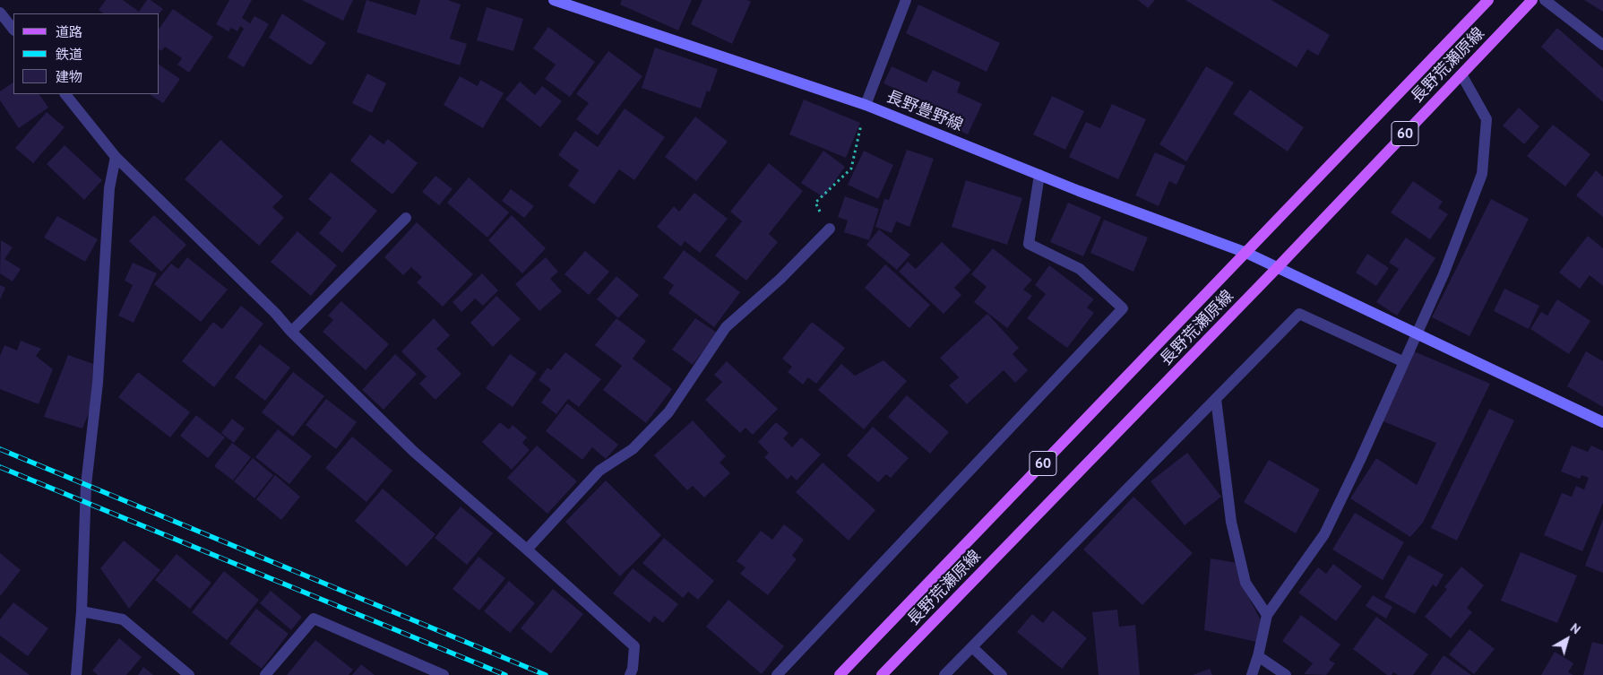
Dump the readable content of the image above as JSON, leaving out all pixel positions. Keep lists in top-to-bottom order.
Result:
{
  "streets": {
    "main road": ["長野荒瀬原線", "長野豊野線", "60"]
  },
  "crossings": [
    ["長野荒瀬原線", "長野豊野線"]
  ],
  "legend": ["道路", "鉄道", "建物"],
  "north": "top right"
}
